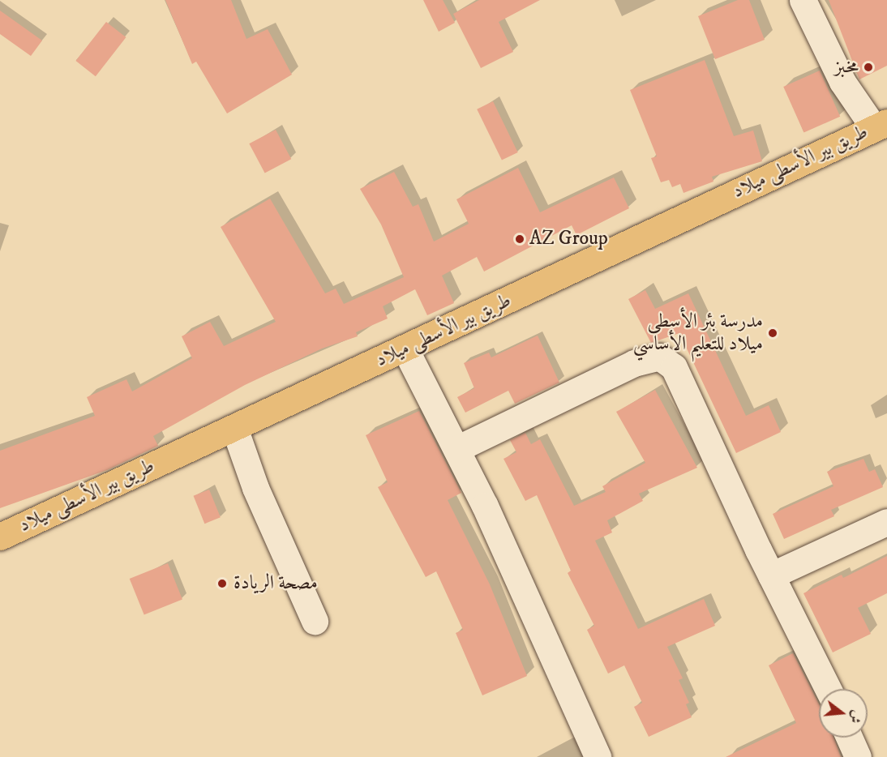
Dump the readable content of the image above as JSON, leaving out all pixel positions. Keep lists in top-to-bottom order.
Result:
{
  "streets": {
    "main road": ["طريق بير الأسطى ميلاد"]
  },
  "places": [
    "مخبز",
    "AZ Group",
    "مدرسة بئر الأسطى ميلاد للتعليم الأساسي",
    "مصحة الريادة"
  ],
  "north": "right"
}
